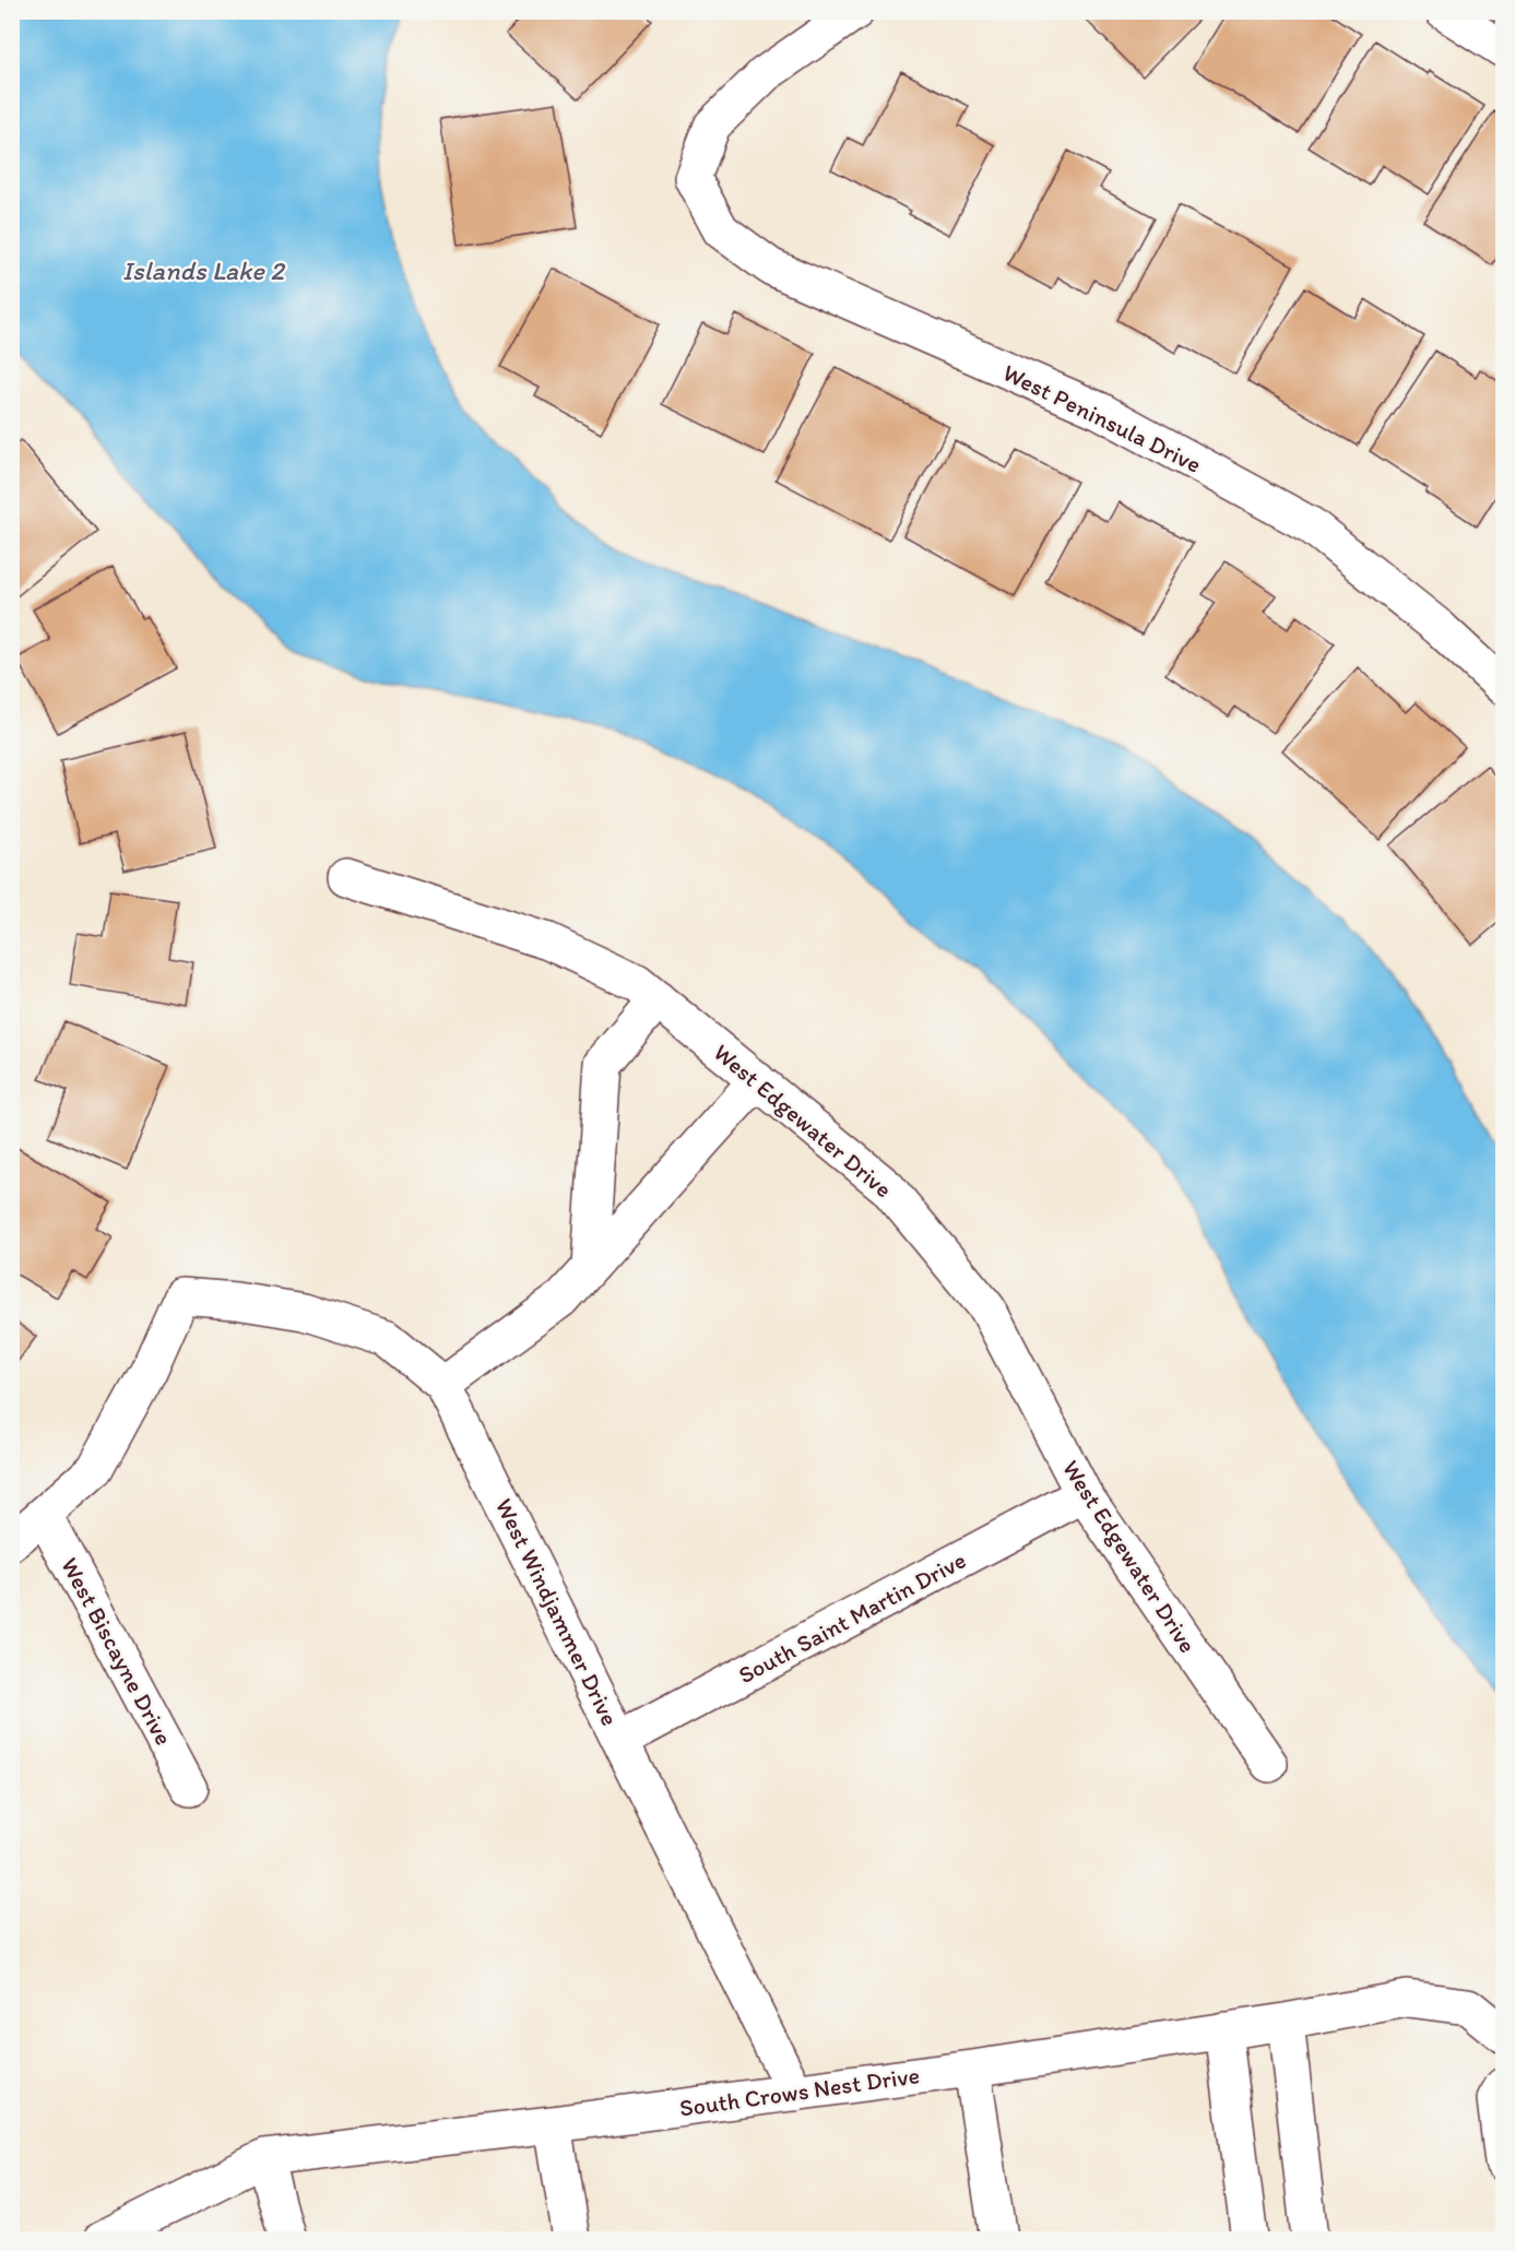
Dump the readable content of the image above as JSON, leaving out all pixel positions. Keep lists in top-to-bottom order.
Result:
{
  "streets": {
    "street": [
      "West Peninsula Drive",
      "West Edgewater Drive",
      "West Windjammer Drive",
      "South Saint Martin Drive",
      "West Biscayne Drive",
      "South Crows Nest Drive"
    ]
  },
  "crossings": [
    ["West Edgewater Drive", "South Saint Martin Drive"],
    ["West Windjammer Drive", "South Saint Martin Drive"],
    ["West Windjammer Drive", "West Biscayne Drive"],
    ["West Windjammer Drive", "South Crows Nest Drive"]
  ],
  "water": ["Islands Lake 2"]
}
